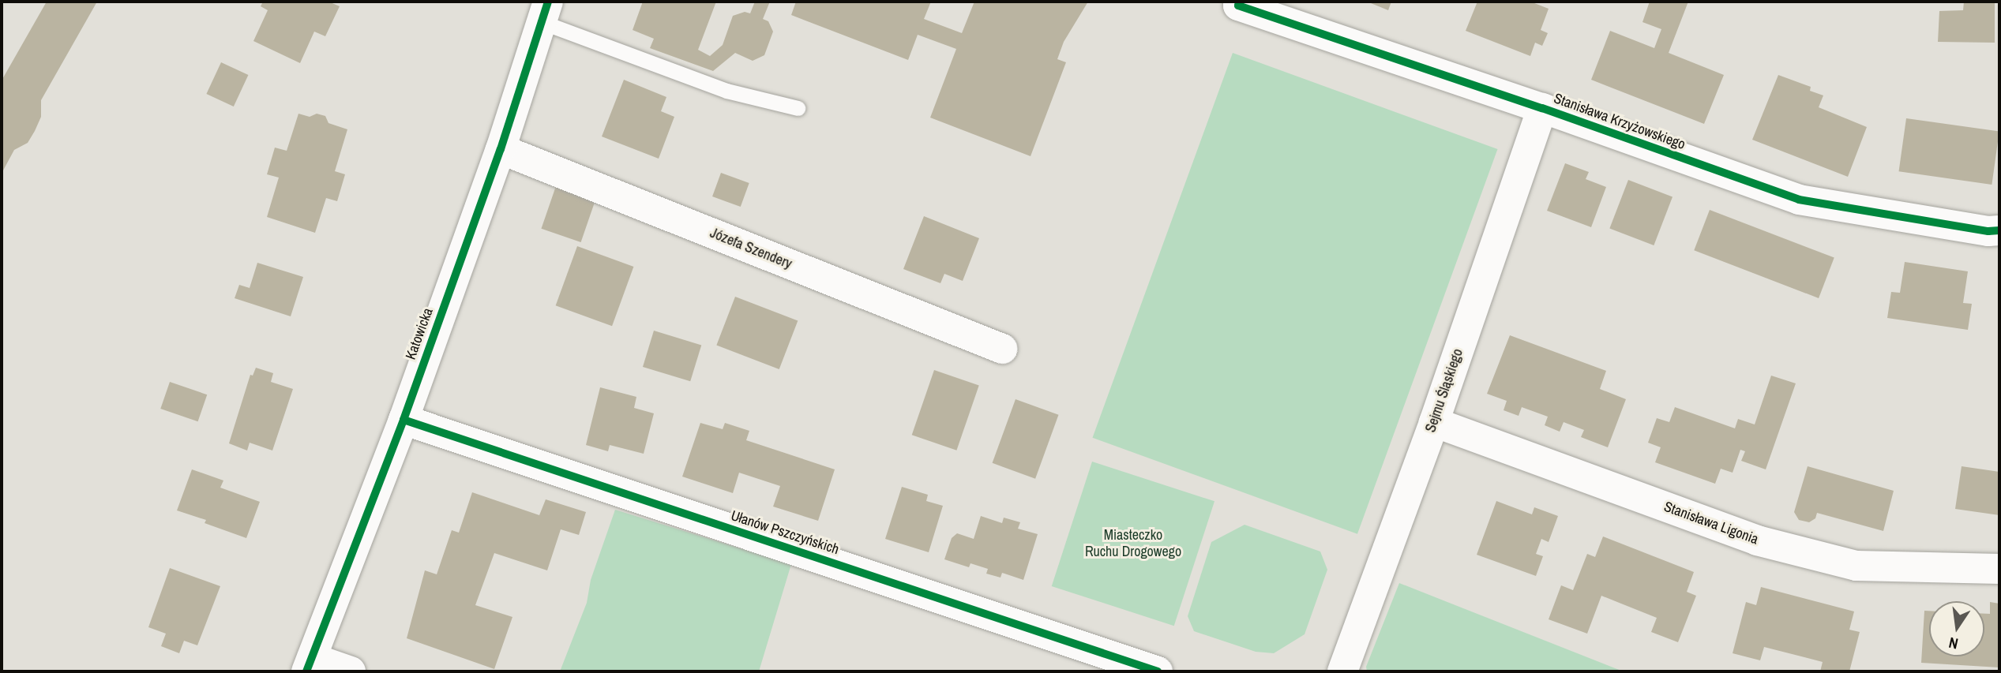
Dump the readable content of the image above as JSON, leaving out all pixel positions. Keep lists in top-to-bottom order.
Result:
{
  "streets": {
    "street": [
      "Stanisława Krzyżowskiego",
      "Józefa Szendery",
      "Katowicka",
      "Sejmu Śląskiego",
      "Stanisława Ligonia",
      "Ułanów Pszczyńskich"
    ]
  },
  "crossings": [
    ["Stanisława Krzyżowskiego", "Sejmu Śląskiego"],
    ["Józefa Szendery", "Katowicka"],
    ["Katowicka", "Ułanów Pszczyńskich"],
    ["Sejmu Śląskiego", "Stanisława Ligonia"]
  ],
  "parks": ["Miasteczko Ruchu Drogowego"],
  "north": "bottom"
}
